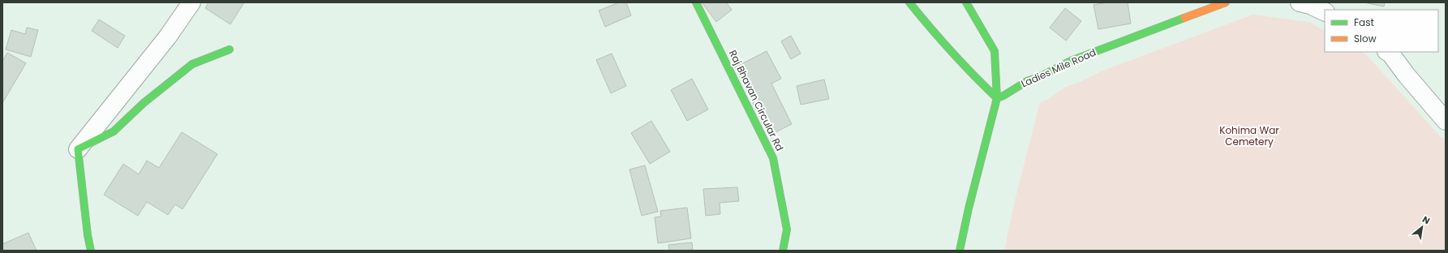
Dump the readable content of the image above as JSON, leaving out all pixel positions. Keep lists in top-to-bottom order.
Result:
{
  "streets": {
    "street": ["Ladies Mile Road", "Raj Bhavan Circular Rd"]
  },
  "parks": ["Kohima War Cemetery"],
  "legend": ["Fast", "Slow"],
  "north": "top right"
}
